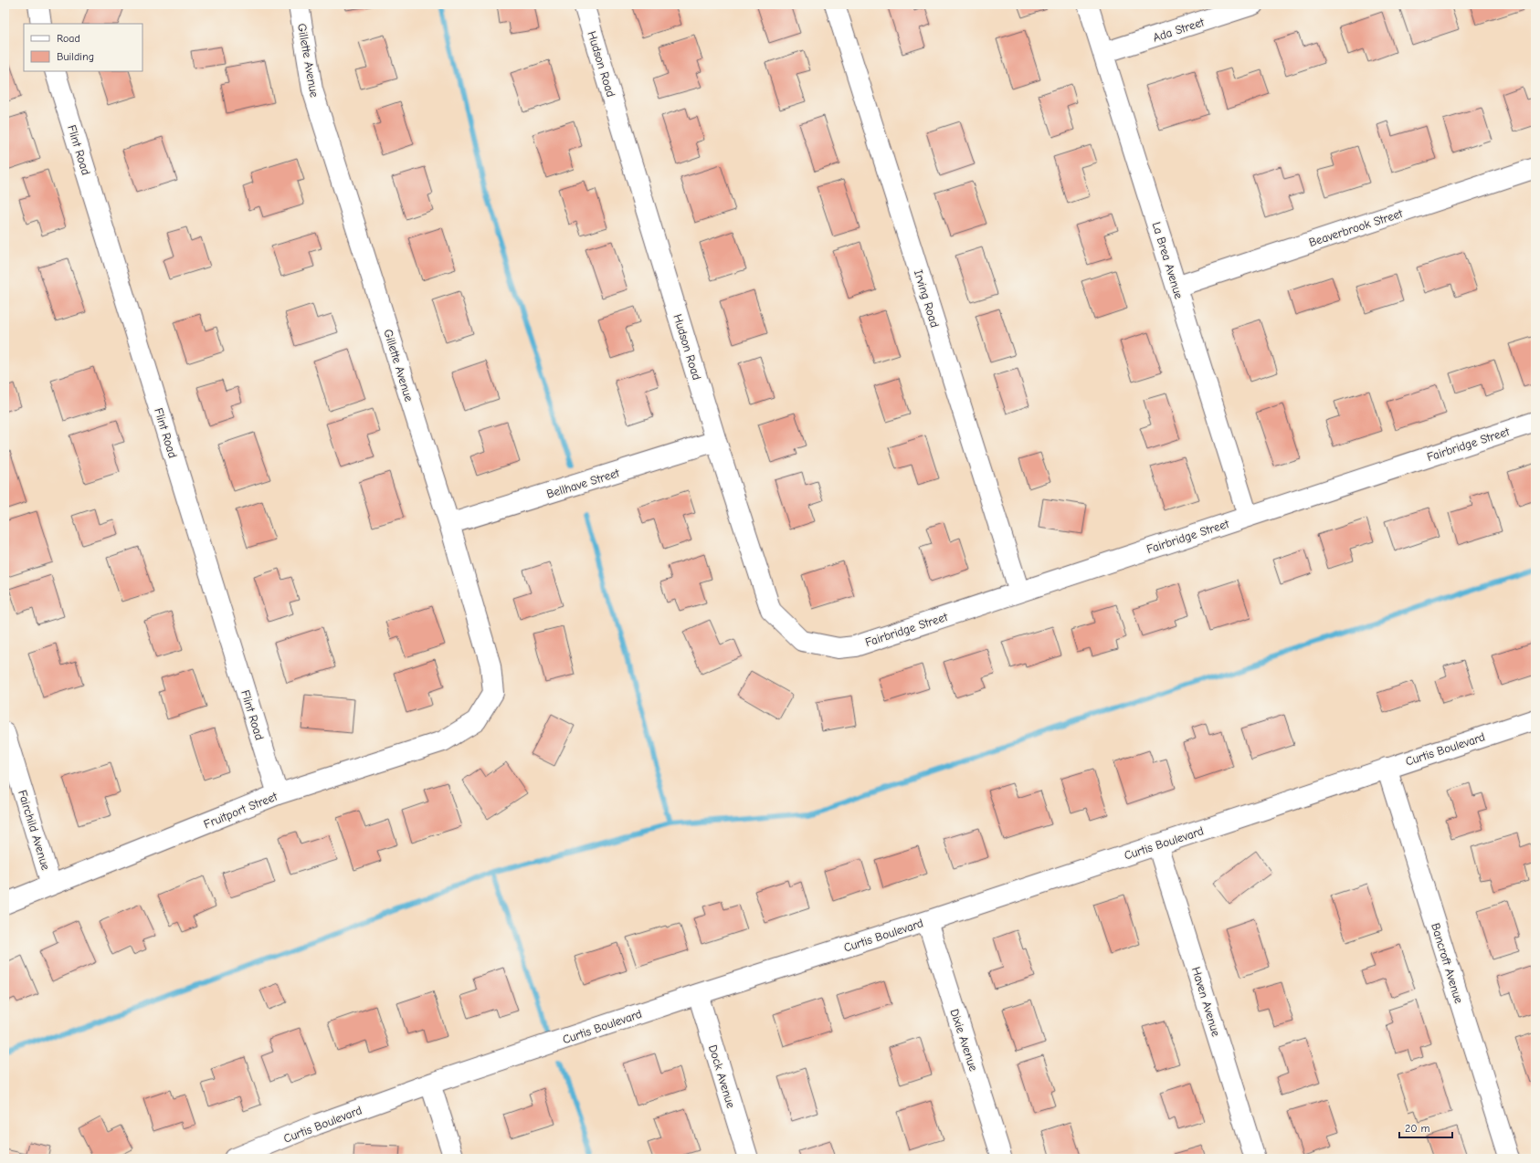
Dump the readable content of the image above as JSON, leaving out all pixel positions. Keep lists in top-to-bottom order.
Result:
{
  "streets": {
    "street": [
      "Ada Street",
      "Gillette Avenue",
      "Hudson Road",
      "Flint Road",
      "Beaverbrook Street",
      "La Brea Avenue",
      "Irving Road",
      "Fairbridge Street",
      "Bellhave Street",
      "Curtis Boulevard",
      "Fruitport Street",
      "Fairchild Avenue",
      "Bancroft Avenue",
      "Haven Avenue",
      "Dixie Avenue",
      "Dock Avenue"
    ]
  },
  "crossings": [
    ["Ada Street", "La Brea Avenue"],
    ["Gillette Avenue", "Bellhave Street"],
    ["Gillette Avenue", "Fruitport Street"],
    ["Hudson Road", "Fairbridge Street"],
    ["Hudson Road", "Bellhave Street"],
    ["Flint Road", "Fruitport Street"],
    ["Beaverbrook Street", "La Brea Avenue"],
    ["La Brea Avenue", "Fairbridge Street"],
    ["Irving Road", "Fairbridge Street"],
    ["Curtis Boulevard", "Bancroft Avenue"],
    ["Curtis Boulevard", "Haven Avenue"],
    ["Curtis Boulevard", "Dixie Avenue"],
    ["Curtis Boulevard", "Dock Avenue"],
    ["Fruitport Street", "Fairchild Avenue"]
  ],
  "legend": ["Road", "Building"],
  "scale_bar": "20 m"
}
